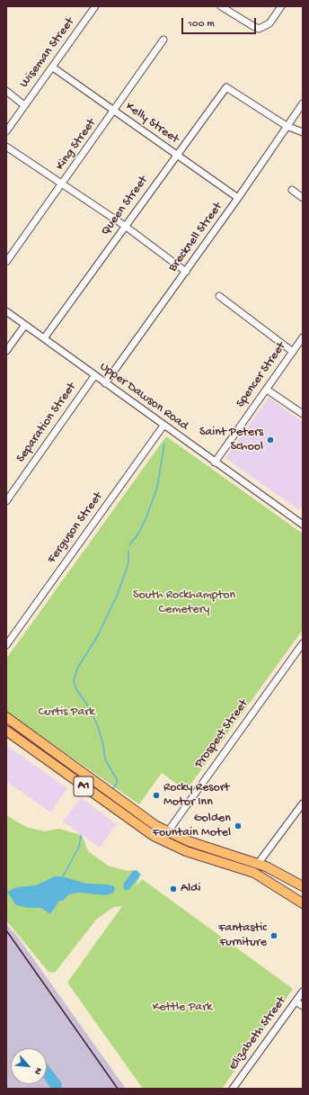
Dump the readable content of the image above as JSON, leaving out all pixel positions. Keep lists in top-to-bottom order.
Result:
{
  "streets": {
    "highway": ["Prospect Street", "A1"],
    "street": [
      "Wiseman Street",
      "Kelly Street",
      "King Street",
      "Queen Street",
      "Brecknell Street",
      "Spencer Street",
      "Upper Dawson Road",
      "Separation Street",
      "Ferguson Street",
      "Elizabeth Street"
    ]
  },
  "crossings": [
    ["Wiseman Street", "Kelly Street"],
    ["Kelly Street", "King Street"],
    ["Kelly Street", "Queen Street"],
    ["Kelly Street", "Brecknell Street"],
    ["Queen Street", "Brecknell Street"],
    ["Queen Street", "Upper Dawson Road"],
    ["Brecknell Street", "Upper Dawson Road"],
    ["Spencer Street", "Upper Dawson Road"],
    ["Upper Dawson Road", "Separation Street"],
    ["Upper Dawson Road", "Ferguson Street"],
    ["Prospect Street", "A1"]
  ],
  "parks": ["South Rockhampton Cemetery", "Curtis Park", "Kettle Park"],
  "places": [
    "Saint Peters School",
    "Rocky Resort Motor Inn",
    "Golden Fountain Motel",
    "Aldi",
    "Fantastic Furniture"
  ],
  "scale_bar": "100 m",
  "north": "bottom right"
}
